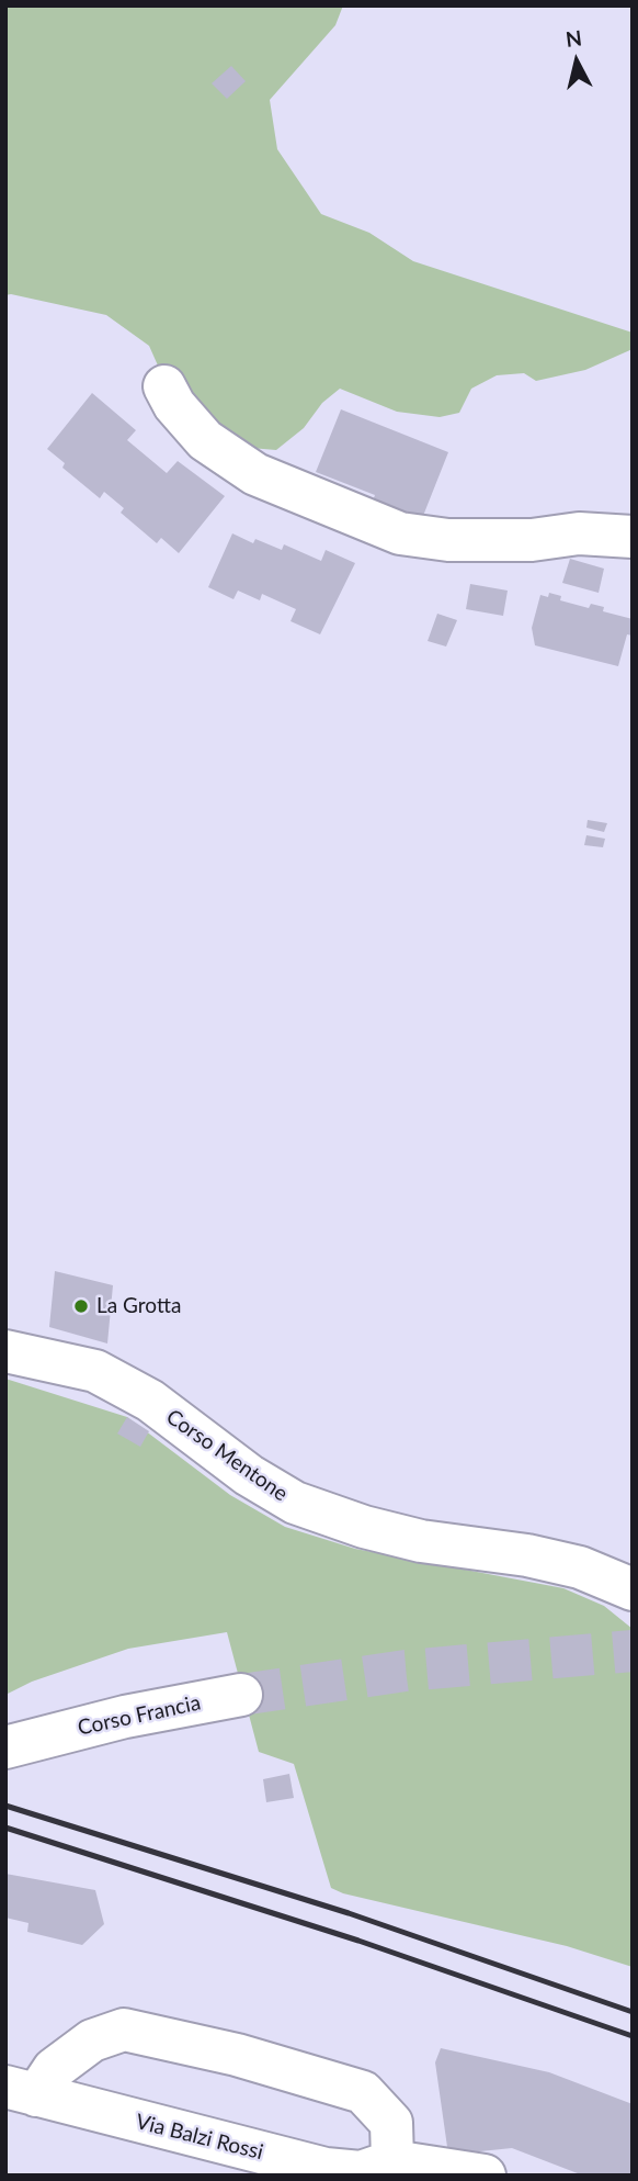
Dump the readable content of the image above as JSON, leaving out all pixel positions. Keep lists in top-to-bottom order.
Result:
{
  "streets": {
    "main road": ["Corso Mentone", "Corso Francia", "Via Balzi Rossi"]
  },
  "places": ["La Grotta"],
  "north": "top"
}
